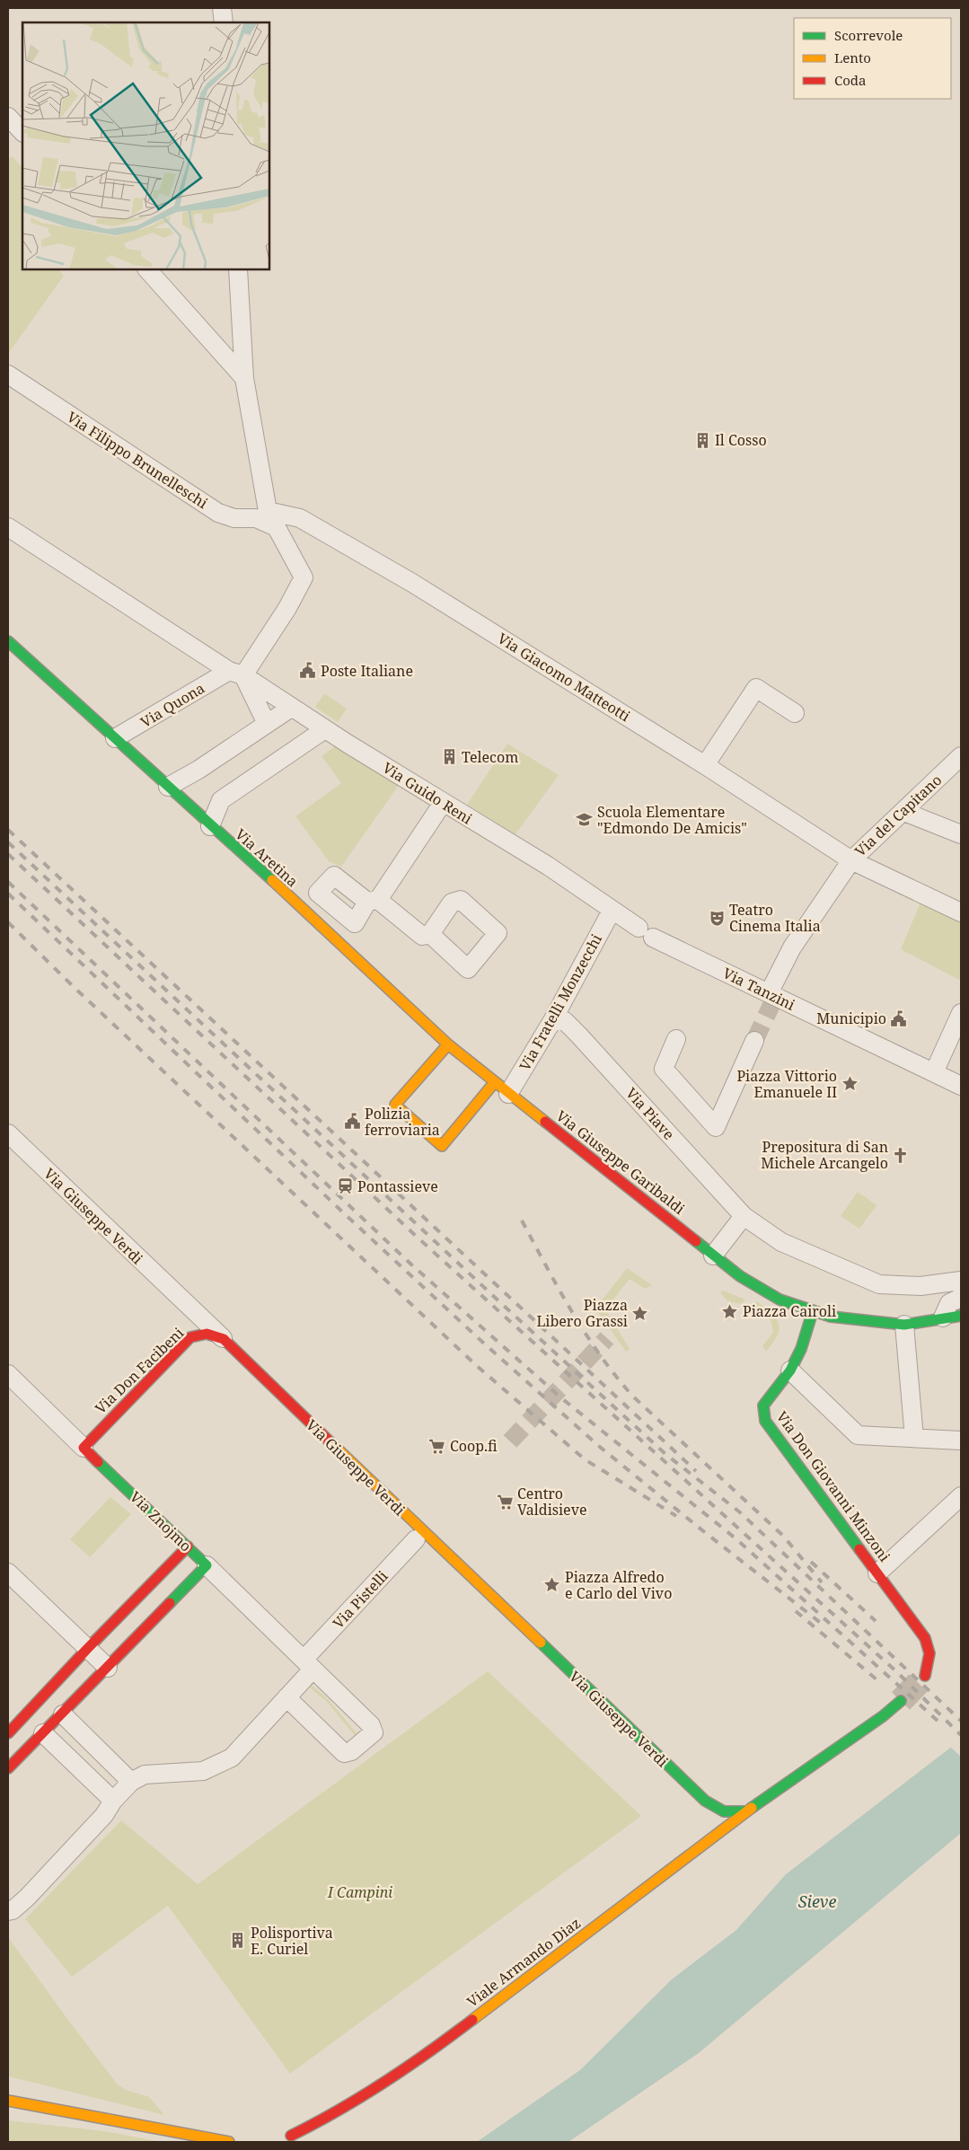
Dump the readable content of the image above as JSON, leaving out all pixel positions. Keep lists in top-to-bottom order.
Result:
{
  "streets": {
    "street": [
      "Via Filippo Brunelleschi",
      "Via Giacomo Matteotti",
      "Via Quona",
      "Via Guido Reni",
      "Via del Capitano",
      "Via Aretina",
      "Via Tanzini",
      "Via Fratelli Monzecchi",
      "Via Piave",
      "Via Giuseppe Garibaldi",
      "Via Giuseppe Verdi",
      "Via Don Facibeni",
      "Via Don Giovanni Minzoni",
      "Via Znojmo",
      "Via Pistelli",
      "Viale Armando Diaz"
    ]
  },
  "crossings": [
    ["Via Filippo Brunelleschi", "Via Giacomo Matteotti"],
    ["Via Giacomo Matteotti", "Via del Capitano"],
    ["Via Quona", "Via Guido Reni"],
    ["Via Quona", "Via Aretina"],
    ["Via Guido Reni", "Via Fratelli Monzecchi"],
    ["Via del Capitano", "Via Tanzini"],
    ["Via Aretina", "Via Fratelli Monzecchi"],
    ["Via Aretina", "Via Giuseppe Garibaldi"],
    ["Via Fratelli Monzecchi", "Via Piave"],
    ["Via Fratelli Monzecchi", "Via Giuseppe Garibaldi"],
    ["Via Giuseppe Garibaldi", "Via Don Giovanni Minzoni"],
    ["Via Giuseppe Verdi", "Via Don Facibeni"],
    ["Via Giuseppe Verdi", "Viale Armando Diaz"],
    ["Via Don Facibeni", "Via Znojmo"],
    ["Via Znojmo", "Via Pistelli"]
  ],
  "water": ["Sieve"],
  "parks": ["I Campini"],
  "places": {
    "building": ["Il Cosso", "Telecom", "Polisportiva E. Curiel"],
    "public building": ["Poste Italiane", "Municipio", "Polizia ferroviaria"],
    "school or university": ["Scuola Elementare \"Edmondo De Amicis\""],
    "theatre": ["Teatro Cinema Italia"],
    "place": [
      "Piazza Vittorio Emanuele II",
      "Piazza Cairoli",
      "Piazza Libero Grassi",
      "Piazza Alfredo e Carlo del Vivo"
    ],
    "church": ["Prepositura di San Michele Arcangelo"],
    "station": ["Pontassieve"],
    "supermarket": ["Coop.fi", "Centro Valdisieve"]
  },
  "legend": ["Scorrevole", "Lento", "Coda"]
}
